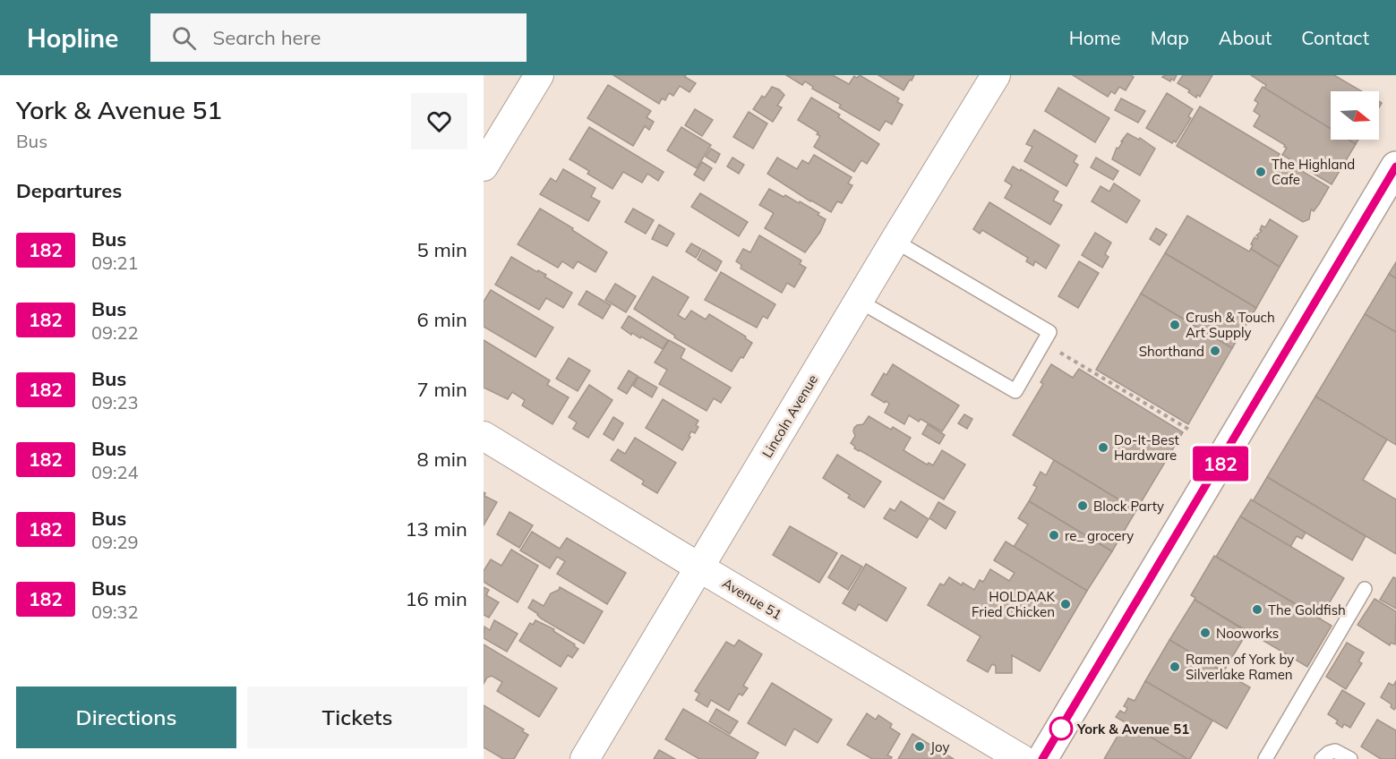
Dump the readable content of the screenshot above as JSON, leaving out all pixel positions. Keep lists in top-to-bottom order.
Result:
{
  "streets": {
    "street": ["Lincoln Avenue", "Avenue 51"]
  },
  "crossings": [
    ["Lincoln Avenue", "Avenue 51"]
  ],
  "places": [
    "The Highland Cafe",
    "Crush & Touch Art Supply",
    "Shorthand",
    "Do-It-Best Hardware",
    "Block Party",
    "re_ grocery",
    "HOLDAAK Fried Chicken",
    "The Goldfish",
    "Nooworks",
    "Ramen of York by Silverlake Ramen",
    "York & Avenue 51",
    "Joy"
  ],
  "lines": ["bus line 182"],
  "north": "right",
  "page": {
    "header": "Hopline",
    "search": "Search here",
    "nav": [
      "Home",
      "Map",
      "About",
      "Contact"
    ],
    "heading": [
      ["York & Avenue 51", "Bus"],
      "Departures"
    ],
    "on_map": "182",
    "list": [
      {
        "mark": "182",
        "name": "Bus",
        "note": "09:21",
        "value": "5 min"
      },
      {
        "mark": "182",
        "name": "Bus",
        "note": "09:22",
        "value": "6 min"
      },
      {
        "mark": "182",
        "name": "Bus",
        "note": "09:23",
        "value": "7 min"
      },
      {
        "mark": "182",
        "name": "Bus",
        "note": "09:24",
        "value": "8 min"
      },
      {
        "mark": "182",
        "name": "Bus",
        "note": "09:29",
        "value": "13 min"
      },
      {
        "mark": "182",
        "name": "Bus",
        "note": "09:32",
        "value": "16 min"
      }
    ],
    "buttons": ["Directions", "Tickets"]
  }
}
